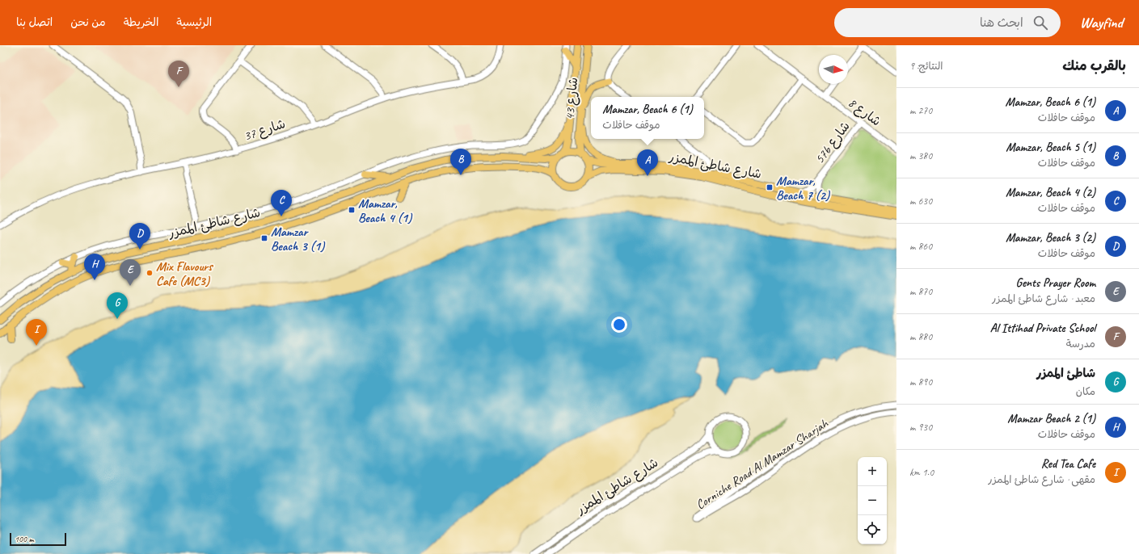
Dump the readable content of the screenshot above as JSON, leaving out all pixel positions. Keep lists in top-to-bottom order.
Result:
{
  "streets": {
    "main road": ["شارع 43", "شارع شاطئ الممزر"],
    "street": [
      "شارع 8",
      "شارع 37",
      "57b شارع",
      "Corniche Road Al Mamzar Sharjah"
    ]
  },
  "crossings": [
    ["شارع 43", "شارع شاطئ الممزر"],
    ["شارع 8", "57b شارع"],
    ["57b شارع", "شارع شاطئ الممزر"]
  ],
  "places": {
    "transit": ["Mamzar, Beach 7 (2)", "Mamzar, Beach 4 (1)", "Mamzar Beach 3 (1)"],
    "other": ["Mix Flavours Cafe (MC3)"]
  },
  "scale_bar": "100 m",
  "north": "right",
  "page": {
    "header": "Wayfind",
    "search": "ابحث هنا",
    "nav": [
      "الرئيسية",
      "الخريطة",
      "من نحن",
      "اتصل بنا"
    ],
    "heading": ["بالقرب منك", "النتائج: 9"],
    "pins": [
      "F",
      "B",
      "A",
      "C",
      "D",
      "H",
      "E",
      "G",
      "I"
    ],
    "list": [
      {
        "mark": "A",
        "name": "Mamzar, Beach 6 (1)",
        "note": "موقف حافلات",
        "value": "270 m"
      },
      {
        "mark": "B",
        "name": "Mamzar, Beach 5 (1)",
        "note": "موقف حافلات",
        "value": "380 m"
      },
      {
        "mark": "C",
        "name": "Mamzar, Beach 4 (2)",
        "note": "موقف حافلات",
        "value": "630 m"
      },
      {
        "mark": "D",
        "name": "Mamzar, Beach 3 (2)",
        "note": "موقف حافلات",
        "value": "860 m"
      },
      {
        "mark": "E",
        "name": "Gents Prayer Room",
        "note": "معبد · شارع شاطئ الممزر",
        "value": "870 m"
      },
      {
        "mark": "F",
        "name": "Al Ittihad Private School",
        "note": "مدرسة",
        "value": "880 m"
      },
      {
        "mark": "G",
        "name": "شاطئ الممزر",
        "note": "مكان",
        "value": "890 m"
      },
      {
        "mark": "H",
        "name": "Mamzar Beach 2 (1)",
        "note": "موقف حافلات",
        "value": "930 m"
      },
      {
        "mark": "I",
        "name": "Red Tea Cafe",
        "note": "مقهى · شارع شاطئ الممزر",
        "value": "1.0 km"
      }
    ],
    "popup": ["Mamzar, Beach 6 (1)", "موقف حافلات"],
    "map_buttons": ["+", "−"],
    "scale": "100 m"
  }
}
